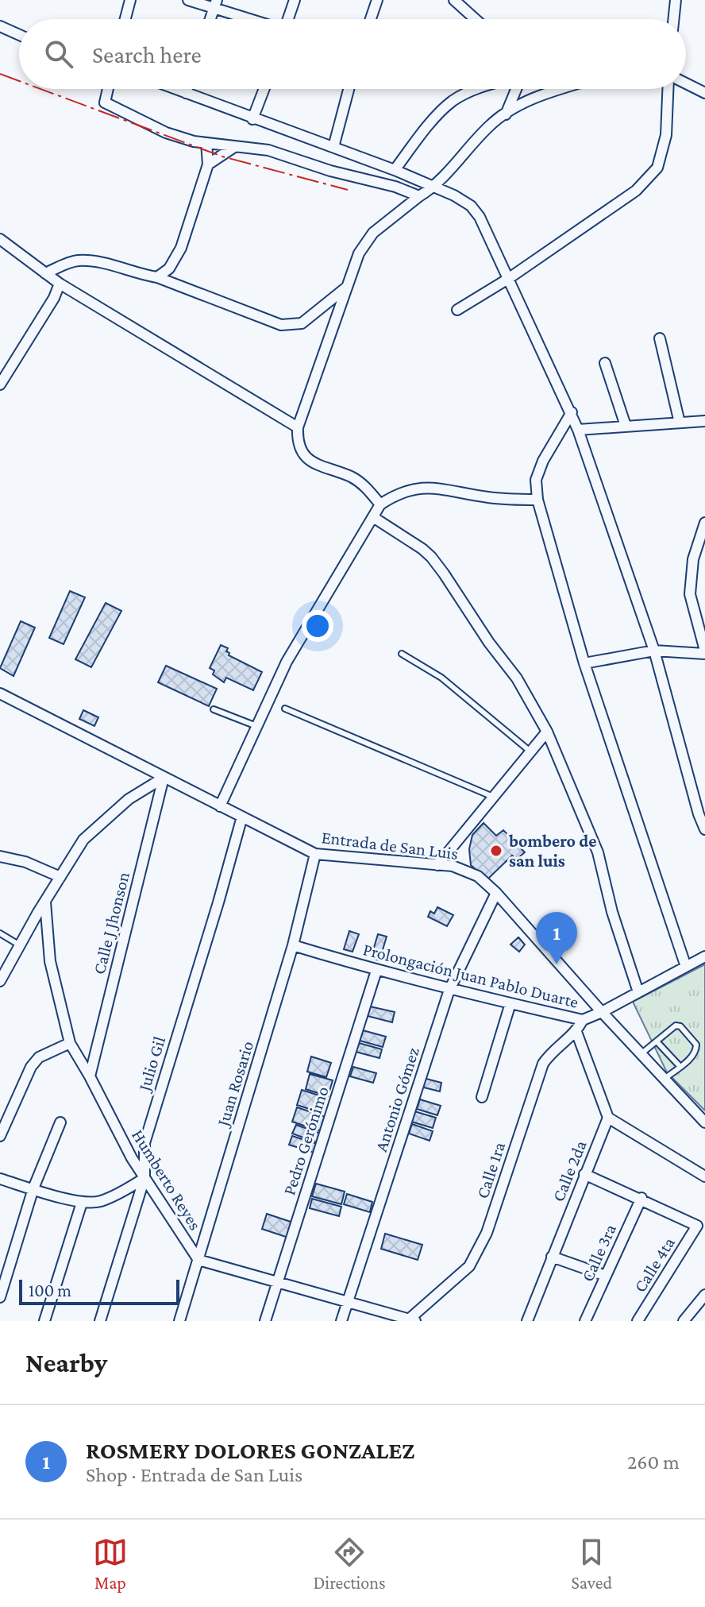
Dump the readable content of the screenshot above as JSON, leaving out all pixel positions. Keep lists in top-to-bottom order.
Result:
{
  "streets": {
    "street": [
      "Entrada de San Luis",
      "Calle J Jhonson",
      "Prolongación Juan Pablo Duarte",
      "Julio Gil",
      "Juan Rosario",
      "Antonio Gómez",
      "Pedro Gerónimo",
      "Calle 1ra",
      "Calle 2da",
      "Humberto Reyes",
      "Calle 3ra",
      "Calle 4ta"
    ]
  },
  "crossings": [
    ["Entrada de San Luis", "Calle J Jhonson"],
    ["Entrada de San Luis", "Prolongación Juan Pablo Duarte"],
    ["Entrada de San Luis", "Julio Gil"],
    ["Entrada de San Luis", "Juan Rosario"],
    ["Entrada de San Luis", "Antonio Gómez"],
    ["Calle J Jhonson", "Humberto Reyes"],
    ["Prolongación Juan Pablo Duarte", "Juan Rosario"],
    ["Prolongación Juan Pablo Duarte", "Antonio Gómez"],
    ["Prolongación Juan Pablo Duarte", "Pedro Gerónimo"],
    ["Prolongación Juan Pablo Duarte", "Calle 1ra"],
    ["Julio Gil", "Humberto Reyes"],
    ["Juan Rosario", "Humberto Reyes"],
    ["Calle 3ra", "Calle 4ta"]
  ],
  "places": ["bombero de san luis"],
  "scale_bar": "100 m",
  "page": {
    "search": "Search here",
    "pins": "1",
    "scale": "100 m",
    "heading": "Nearby",
    "list": [
      {
        "mark": "1",
        "name": "ROSMERY DOLORES GONZALEZ",
        "note": "Shop · Entrada de San Luis",
        "value": "260 m"
      }
    ],
    "nav": ["Map", "Directions", "Saved"]
  }
}
